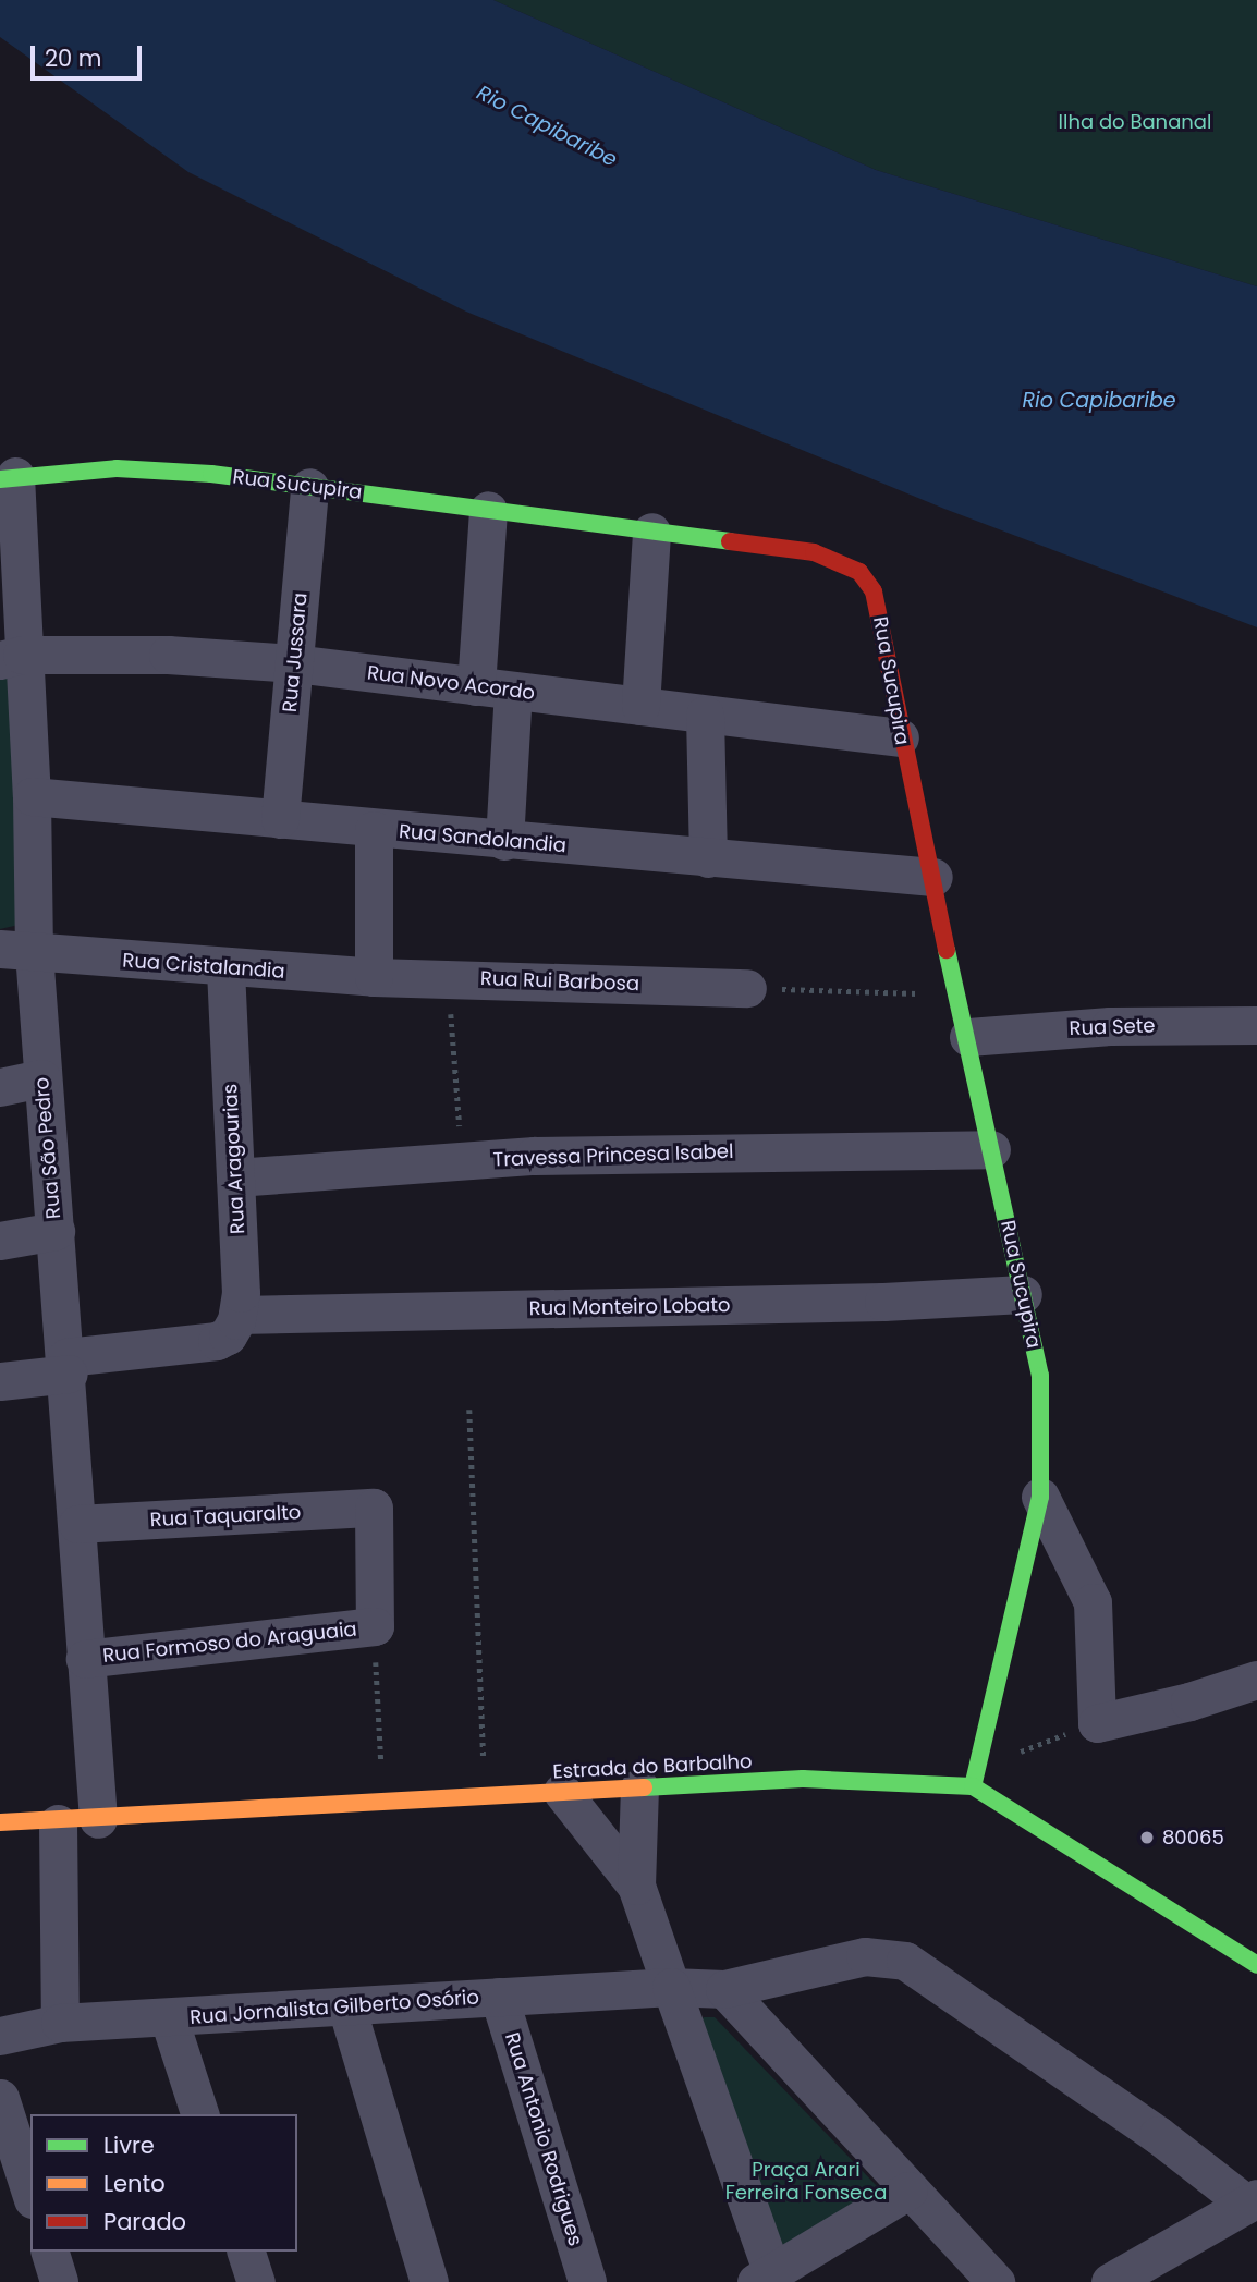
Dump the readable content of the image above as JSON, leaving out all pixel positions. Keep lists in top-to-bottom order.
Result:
{
  "streets": {
    "street": [
      "Rua Sucupira",
      "Rua Jussara",
      "Rua Novo Acordo",
      "Rua Sandolandia",
      "Rua Cristalandia",
      "Rua Rui Barbosa",
      "Rua Sete",
      "Rua São Pedro",
      "Travessa Princesa Isabel",
      "Rua Aragourias",
      "Rua Monteiro Lobato",
      "Rua Taquaralto",
      "Rua Formoso do Araguaia",
      "Estrada do Barbalho",
      "Rua Jornalista Gilberto Osório",
      "Rua Antonio Rodrigues"
    ]
  },
  "crossings": [
    ["Rua Sucupira", "Rua Jussara"],
    ["Rua Sucupira", "Rua Novo Acordo"],
    ["Rua Sucupira", "Rua Sandolandia"],
    ["Rua Sucupira", "Rua Sete"],
    ["Rua Sucupira", "Rua São Pedro"],
    ["Rua Sucupira", "Travessa Princesa Isabel"],
    ["Rua Sucupira", "Rua Monteiro Lobato"],
    ["Rua Sucupira", "Estrada do Barbalho"],
    ["Rua Jussara", "Rua Novo Acordo"],
    ["Rua Jussara", "Rua Sandolandia"],
    ["Rua Novo Acordo", "Rua São Pedro"],
    ["Rua Sandolandia", "Rua São Pedro"],
    ["Rua Cristalandia", "Rua Rui Barbosa"],
    ["Rua Cristalandia", "Rua São Pedro"],
    ["Rua Cristalandia", "Rua Aragourias"],
    ["Rua São Pedro", "Rua Monteiro Lobato"],
    ["Rua São Pedro", "Rua Taquaralto"],
    ["Rua São Pedro", "Rua Formoso do Araguaia"],
    ["Rua São Pedro", "Estrada do Barbalho"],
    ["Travessa Princesa Isabel", "Rua Aragourias"],
    ["Rua Aragourias", "Rua Monteiro Lobato"],
    ["Rua Taquaralto", "Rua Formoso do Araguaia"],
    ["Rua Jornalista Gilberto Osório", "Rua Antonio Rodrigues"]
  ],
  "water": ["Rio Capibaribe"],
  "parks": ["Ilha do Bananal", "Praça Arari Ferreira Fonseca"],
  "places": ["80065"],
  "legend": ["Livre", "Lento", "Parado"],
  "scale_bar": "20 m"
}
